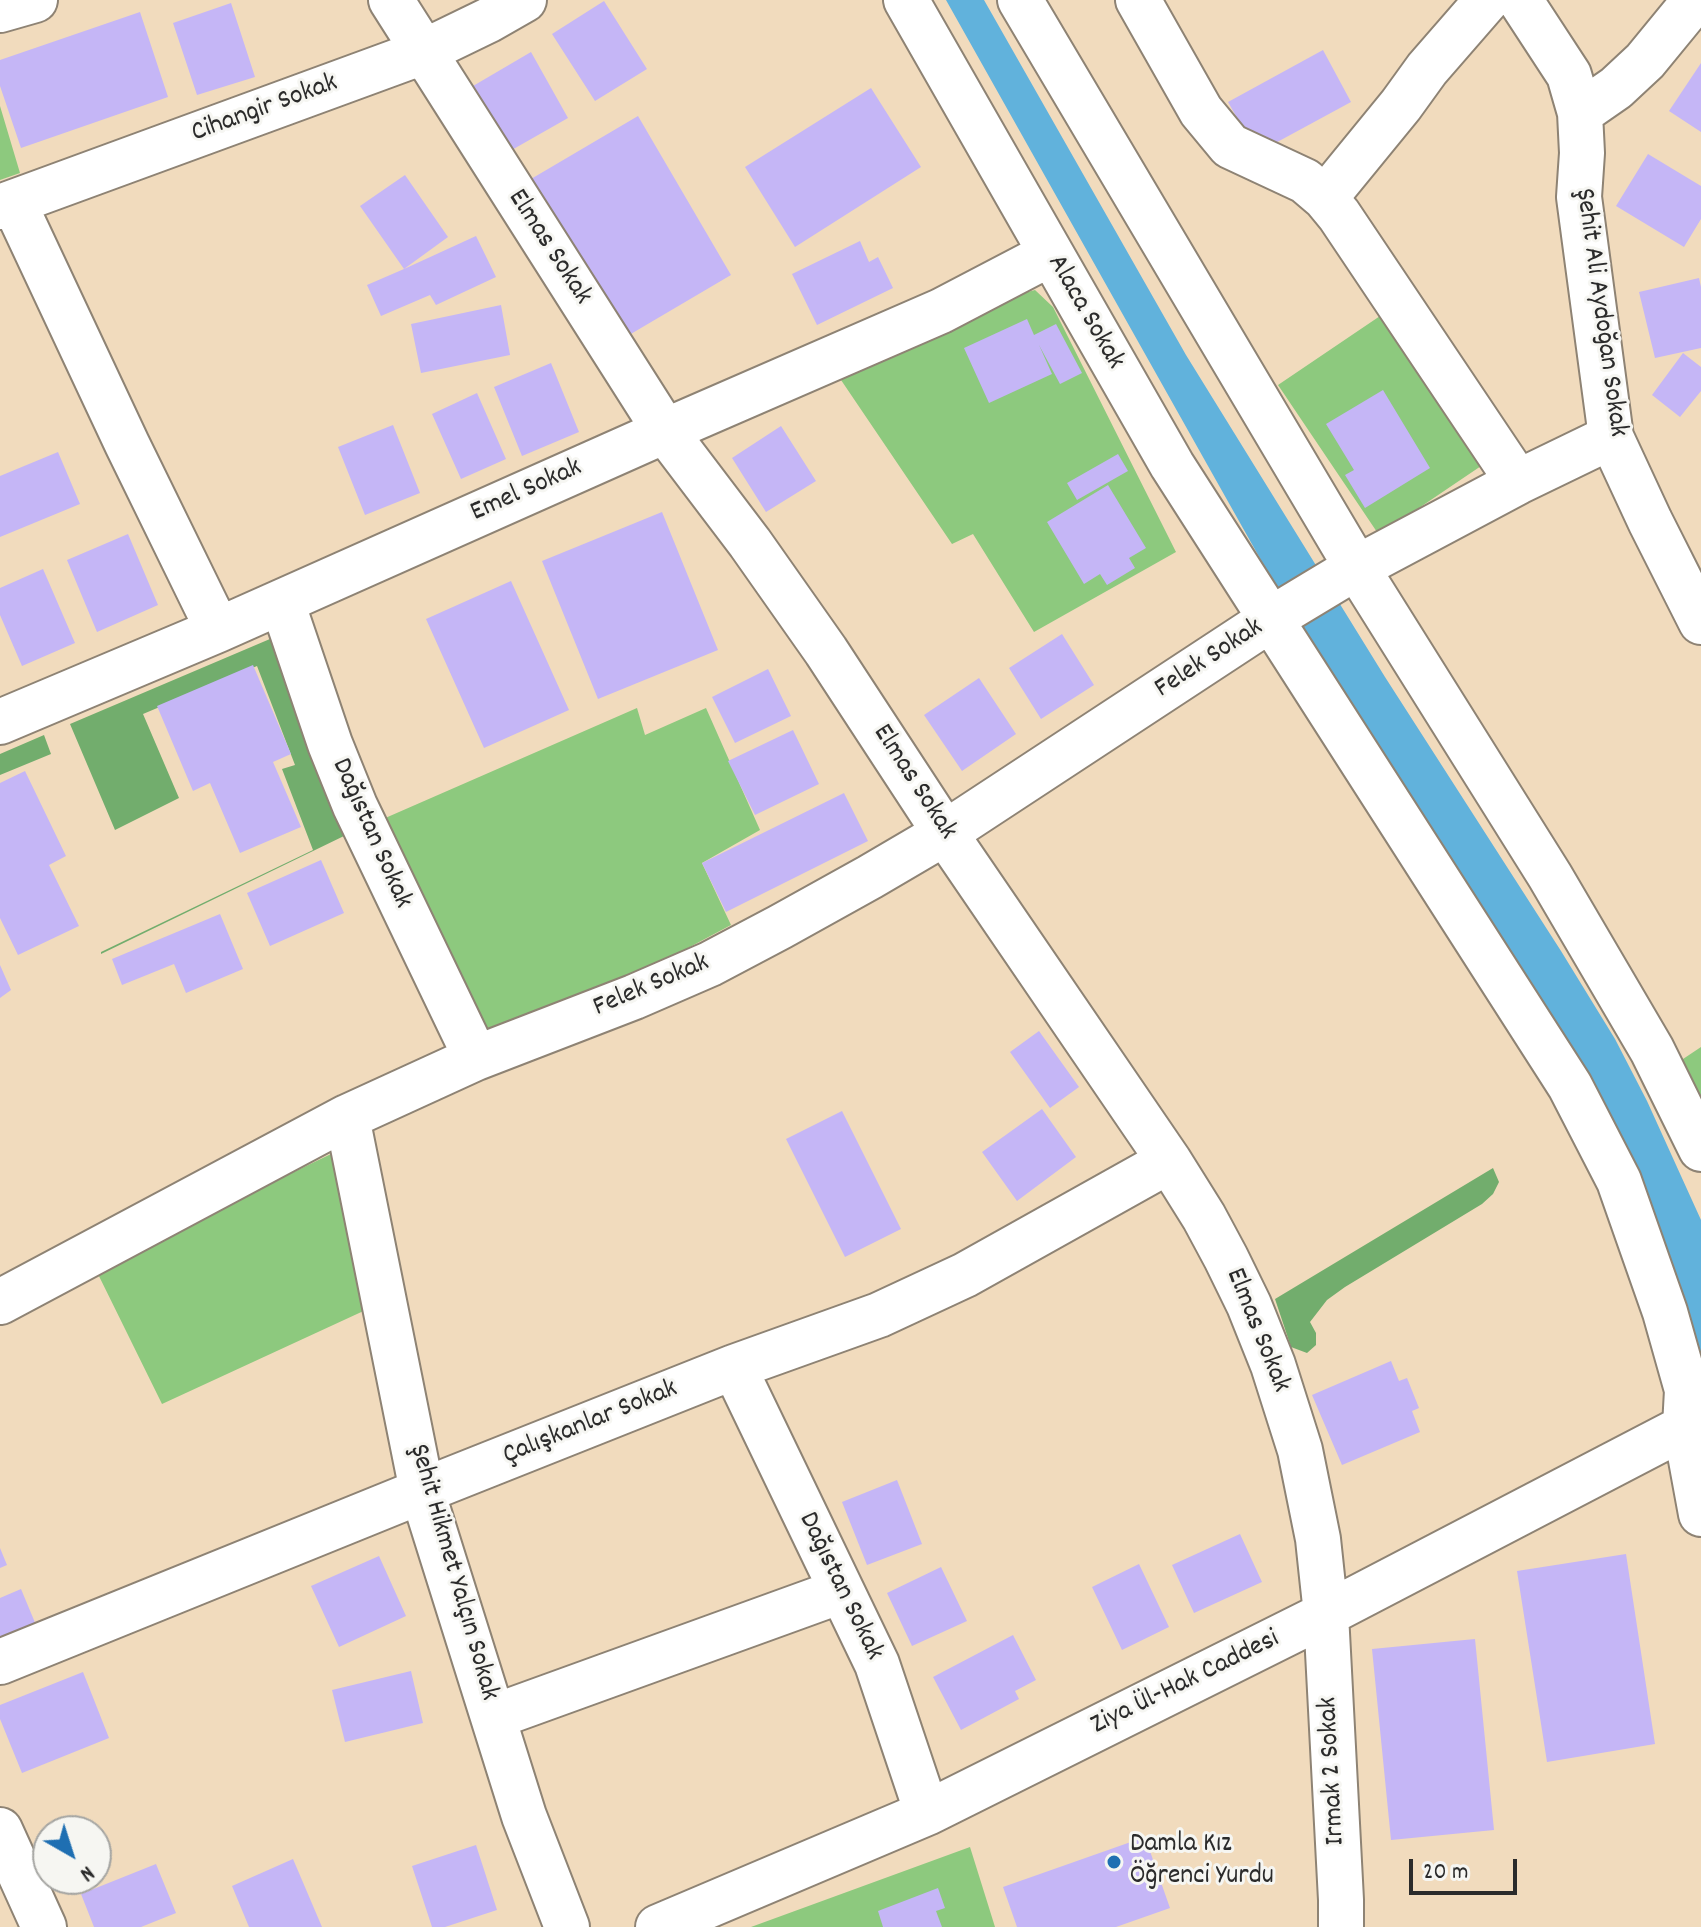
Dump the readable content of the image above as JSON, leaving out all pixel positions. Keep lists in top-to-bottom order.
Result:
{
  "streets": {
    "street": [
      "Cihangir Sokak",
      "Elmas Sokak",
      "Alaca Sokak",
      "Şehit Ali Aydoğan Sokak",
      "Emel Sokak",
      "Felek Sokak",
      "Dağıstan Sokak",
      "Çalışkanlar Sokak",
      "Şehit Hikmet Yalçın Sokak",
      "Ziya Ül-Hak Caddesi",
      "Irmak 2 Sokak"
    ]
  },
  "crossings": [
    ["Cihangir Sokak", "Elmas Sokak"],
    ["Elmas Sokak", "Emel Sokak"],
    ["Elmas Sokak", "Felek Sokak"],
    ["Elmas Sokak", "Çalışkanlar Sokak"],
    ["Elmas Sokak", "Ziya Ül-Hak Caddesi"],
    ["Elmas Sokak", "Irmak 2 Sokak"],
    ["Alaca Sokak", "Emel Sokak"],
    ["Alaca Sokak", "Felek Sokak"],
    ["Alaca Sokak", "Ziya Ül-Hak Caddesi"],
    ["Emel Sokak", "Dağıstan Sokak"],
    ["Felek Sokak", "Dağıstan Sokak"],
    ["Felek Sokak", "Şehit Hikmet Yalçın Sokak"],
    ["Dağıstan Sokak", "Çalışkanlar Sokak"],
    ["Dağıstan Sokak", "Ziya Ül-Hak Caddesi"],
    ["Çalışkanlar Sokak", "Şehit Hikmet Yalçın Sokak"],
    ["Ziya Ül-Hak Caddesi", "Irmak 2 Sokak"]
  ],
  "places": ["Damla Kız Öğrenci Yurdu"],
  "scale_bar": "20 m",
  "north": "bottom right"
}
